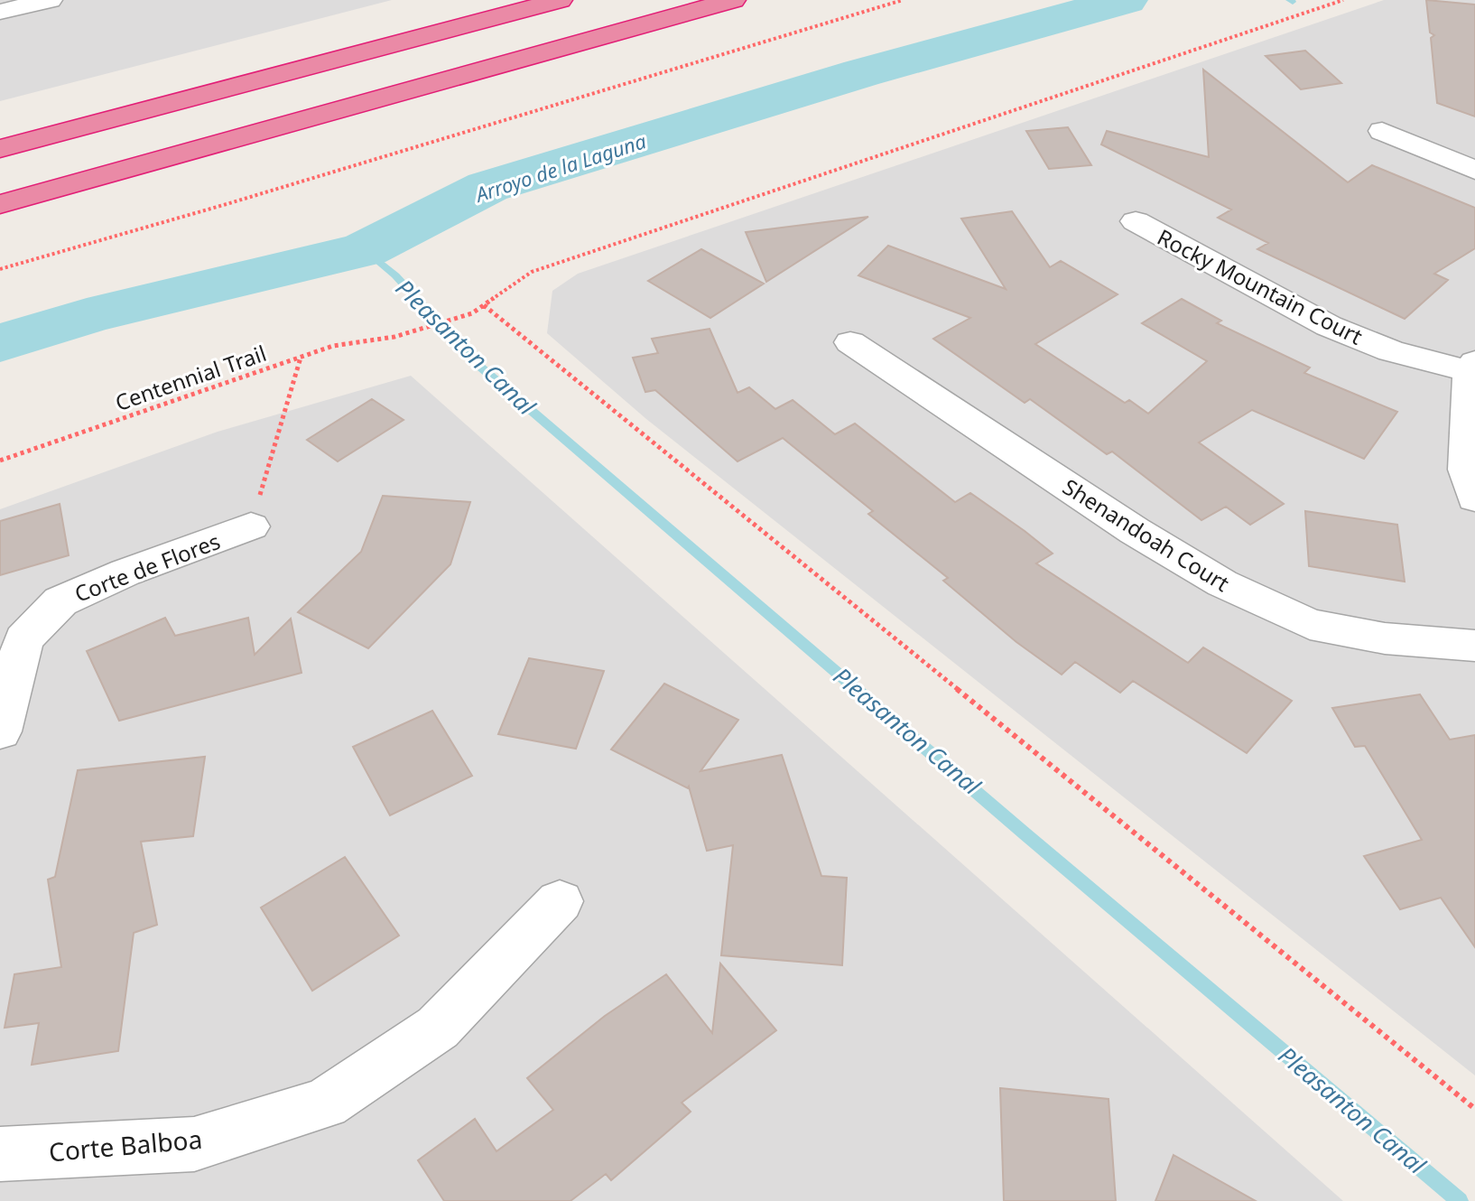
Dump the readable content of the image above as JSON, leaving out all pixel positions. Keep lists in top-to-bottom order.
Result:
{
  "streets": {
    "street": [
      "Rocky Mountain Court",
      "Shenandoah Court",
      "Corte de Flores",
      "Corte Balboa"
    ],
    "path": ["Centennial Trail"]
  },
  "water": ["Arroyo de la Laguna", "Pleasanton Canal"]
}
